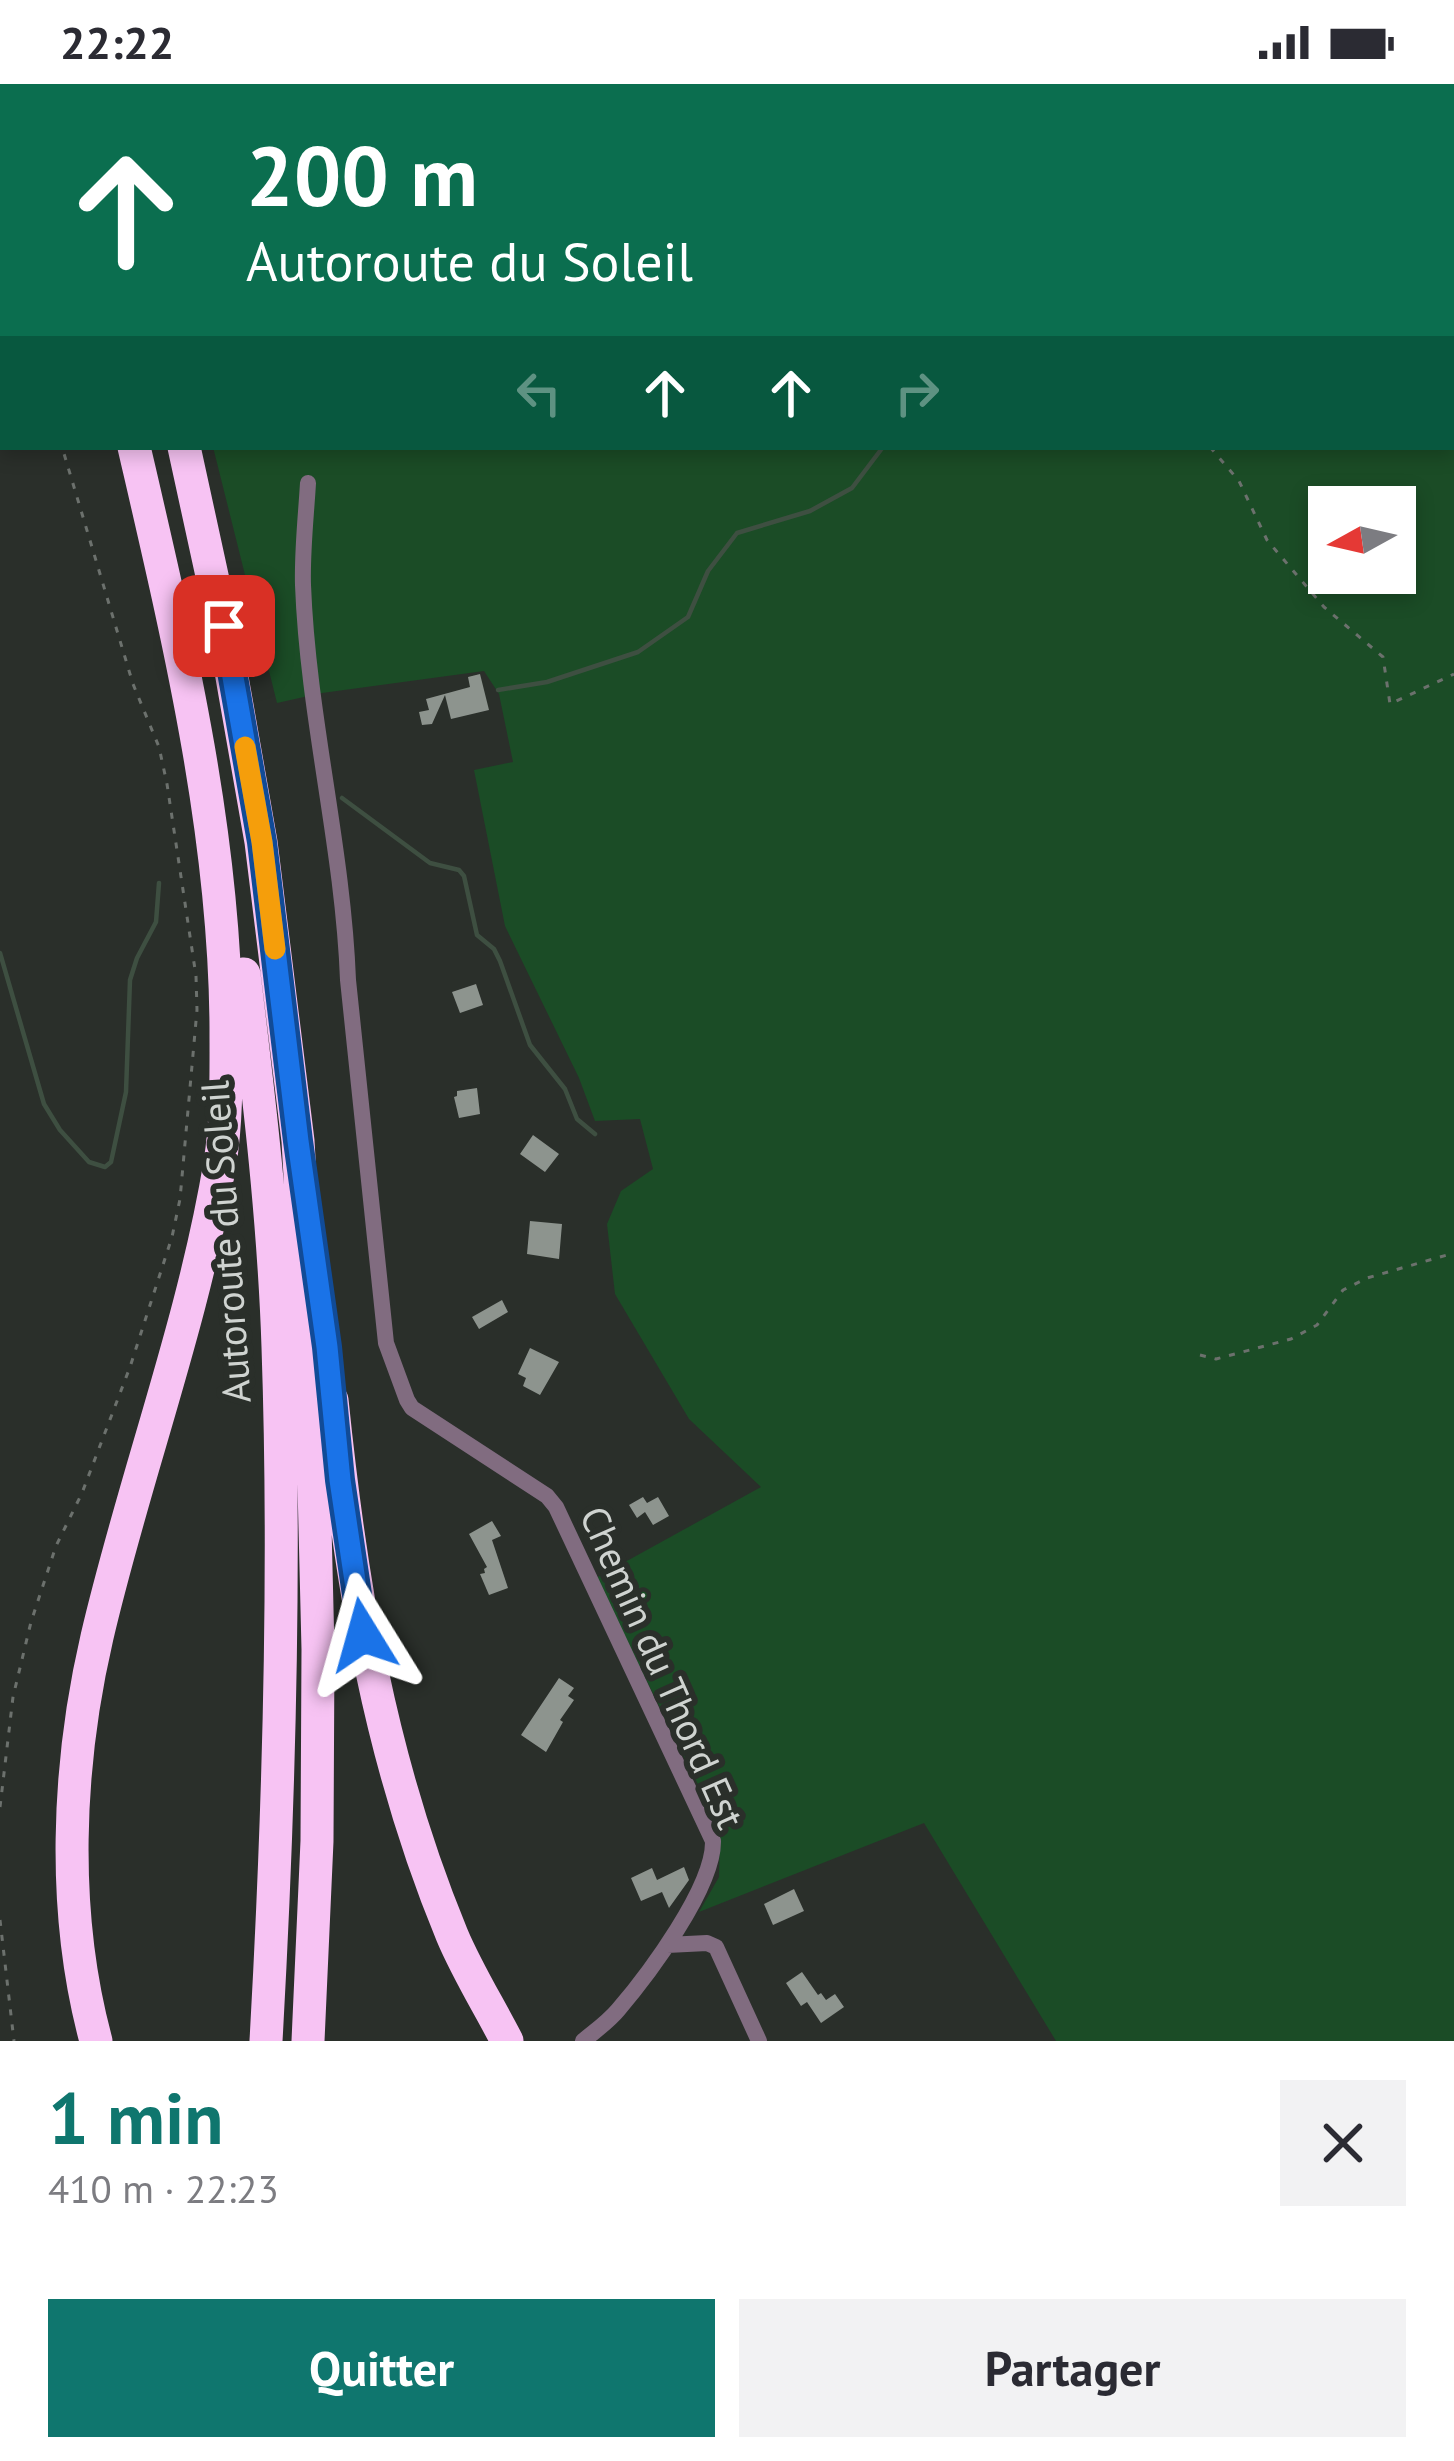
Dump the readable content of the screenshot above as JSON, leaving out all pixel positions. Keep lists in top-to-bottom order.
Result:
{
  "streets": {
    "highway": ["Autoroute du Soleil"],
    "street": ["Chemin du Thord Est"]
  },
  "north": "left",
  "page": {
    "status": "22:22",
    "turn": ["200 m", "Autoroute du Soleil"],
    "heading": ["1 min", "410 m · 22:23"],
    "buttons": ["Quitter", "Partager"]
  }
}
